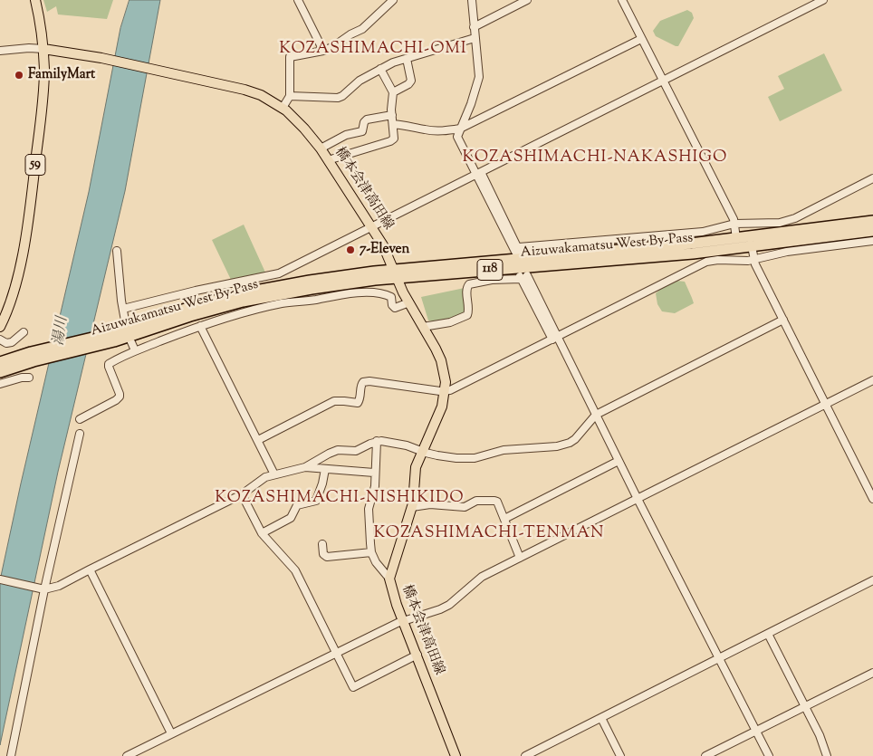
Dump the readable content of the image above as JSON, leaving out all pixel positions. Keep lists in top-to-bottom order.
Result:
{
  "streets": {
    "highway": ["Aizuwakamatsu West By-Pass", "118"],
    "main road": ["59", "橋本会津高田線"]
  },
  "crossings": [
    ["59", "橋本会津高田線"],
    ["橋本会津高田線", "Aizuwakamatsu West By-Pass"]
  ],
  "districts": [
    "KOZASHIMACHI-OMI",
    "KOZASHIMACHI-NAKASHIGO",
    "KOZASHIMACHI-NISHIKIDO",
    "KOZASHIMACHI-TENMAN"
  ],
  "water": ["湯川"],
  "places": ["FamilyMart", "7-Eleven"]
}
